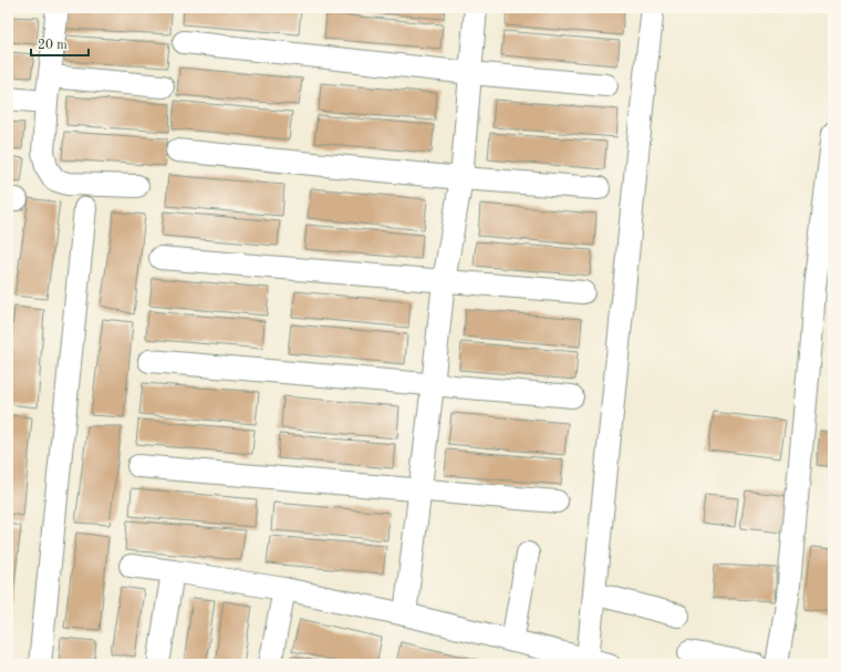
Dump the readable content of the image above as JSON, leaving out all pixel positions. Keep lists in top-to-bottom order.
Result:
{
  "scale_bar": "20 m"
}
